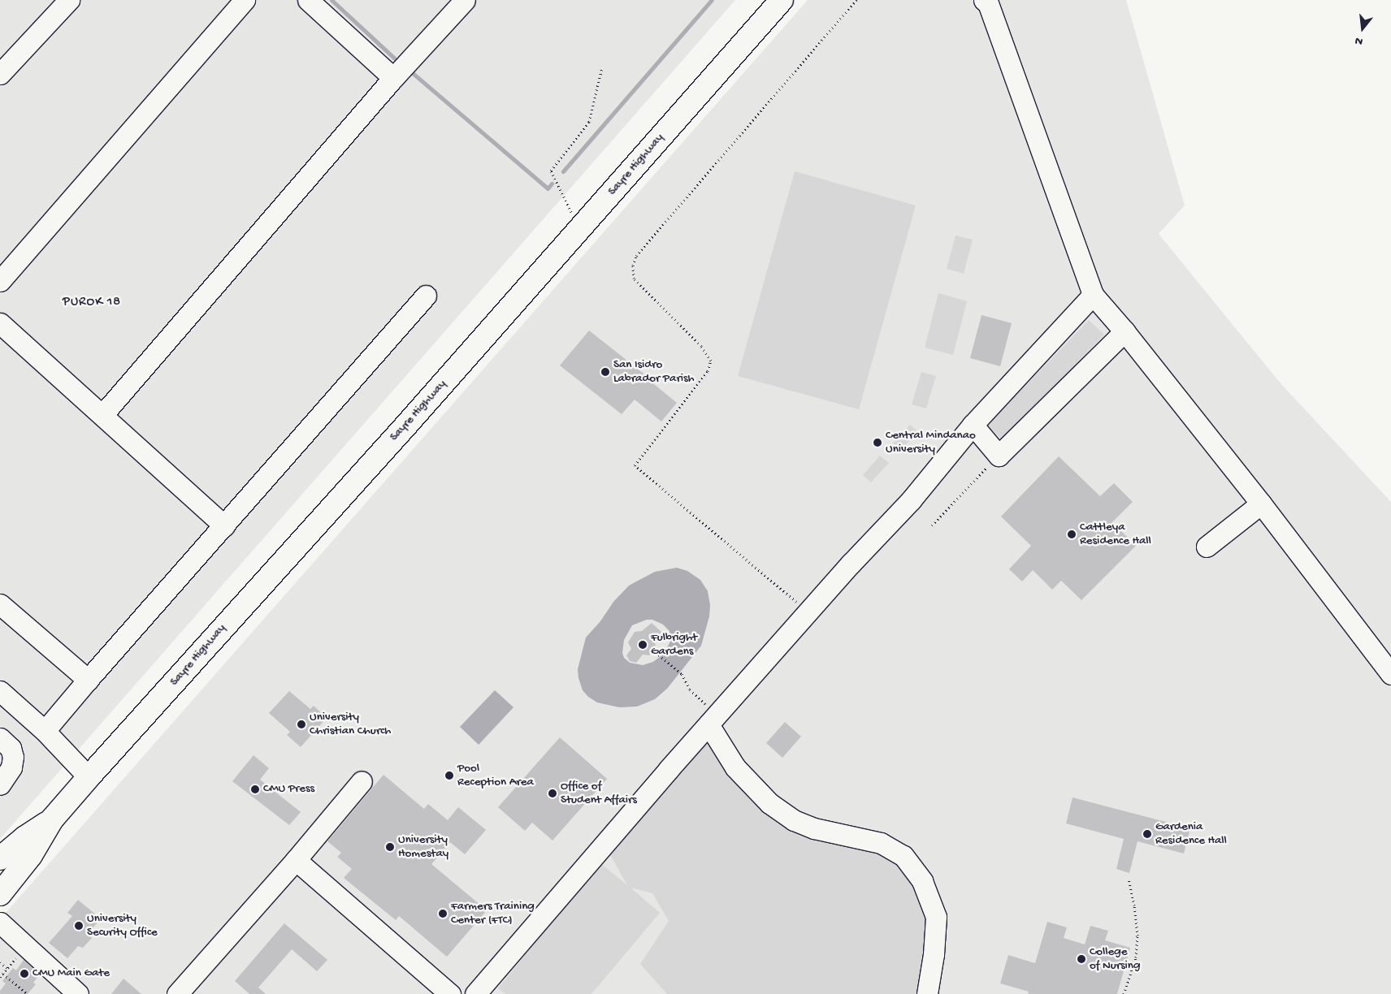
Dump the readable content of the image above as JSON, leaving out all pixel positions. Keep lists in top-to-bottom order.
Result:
{
  "streets": {
    "highway": ["Sayre Highway"]
  },
  "districts": ["PUROK 18"],
  "places": [
    "San Isidro Labrador Parish",
    "Central Mindanao University",
    "Cattleya Residence Hall",
    "Fulbright Gardens",
    "University Christian Church",
    "Pool Reception Area",
    "CMU Press",
    "Office of Student Affairs",
    "Gardenia Residence Hall",
    "University Homestay",
    "Farmers Training Center (FTC)",
    "University Security Office",
    "College of Nursing",
    "CMU Main Gate"
  ],
  "north": "bottom"
}
